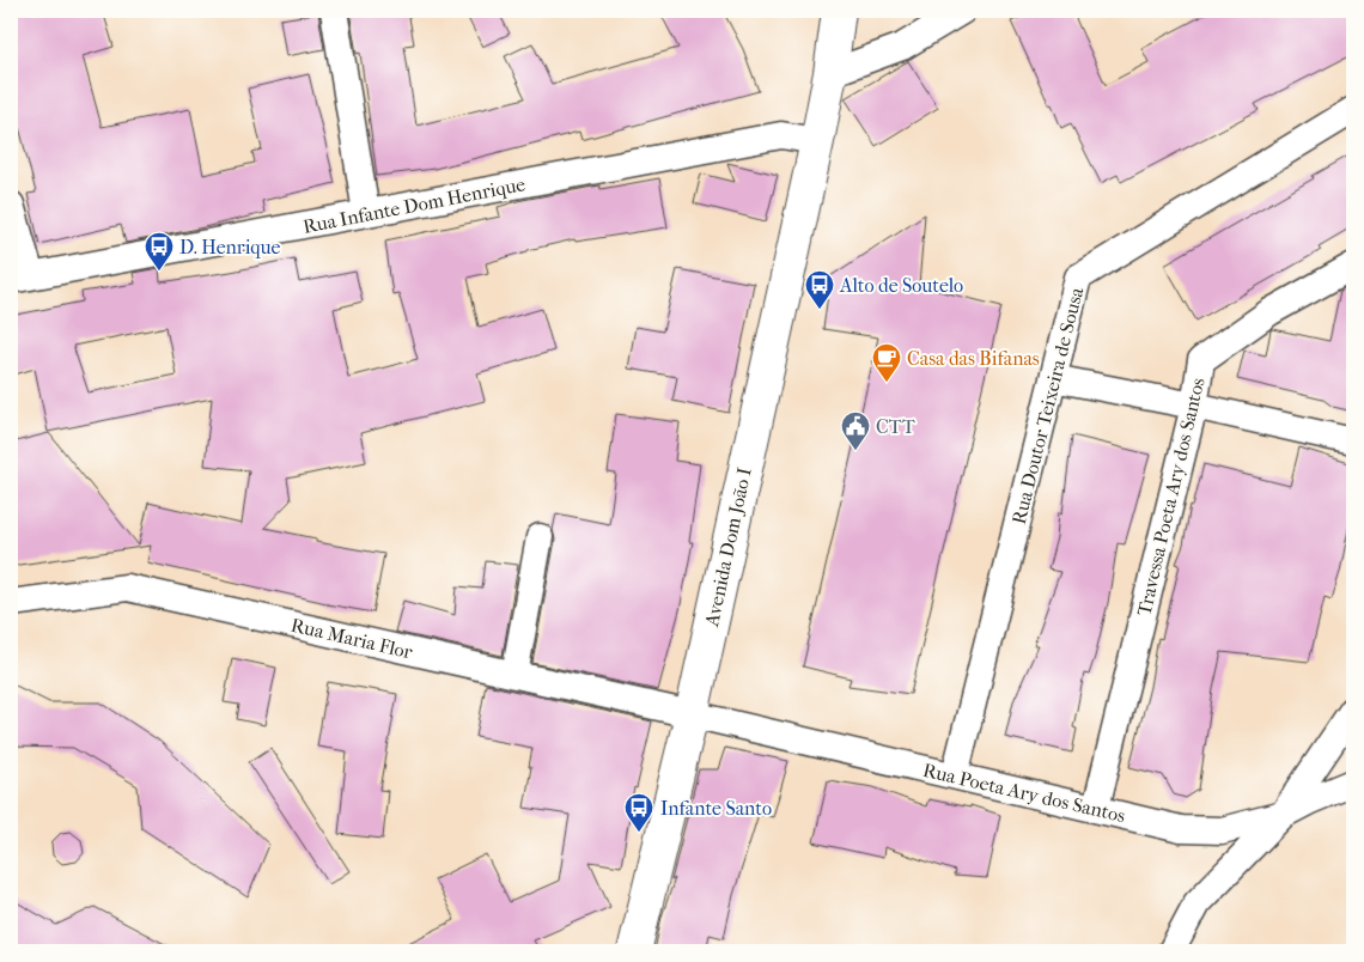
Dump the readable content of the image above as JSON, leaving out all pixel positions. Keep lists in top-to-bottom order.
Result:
{
  "streets": {
    "street": [
      "Rua Infante Dom Henrique",
      "Rua Doutor Teixeira de Sousa",
      "Travessa Poeta Ary dos Santos",
      "Avenida Dom João I",
      "Rua Maria Flor",
      "Rua Poeta Ary dos Santos"
    ]
  },
  "crossings": [
    ["Rua Infante Dom Henrique", "Avenida Dom João I"],
    ["Rua Doutor Teixeira de Sousa", "Rua Poeta Ary dos Santos"],
    ["Travessa Poeta Ary dos Santos", "Rua Poeta Ary dos Santos"],
    ["Avenida Dom João I", "Rua Maria Flor"],
    ["Avenida Dom João I", "Rua Poeta Ary dos Santos"],
    ["Rua Maria Flor", "Rua Poeta Ary dos Santos"]
  ],
  "places": {
    "bus stop": ["D. Henrique", "Alto de Soutelo", "Infante Santo"],
    "cafe": ["Casa das Bifanas"],
    "public building": ["CTT"]
  }
}
